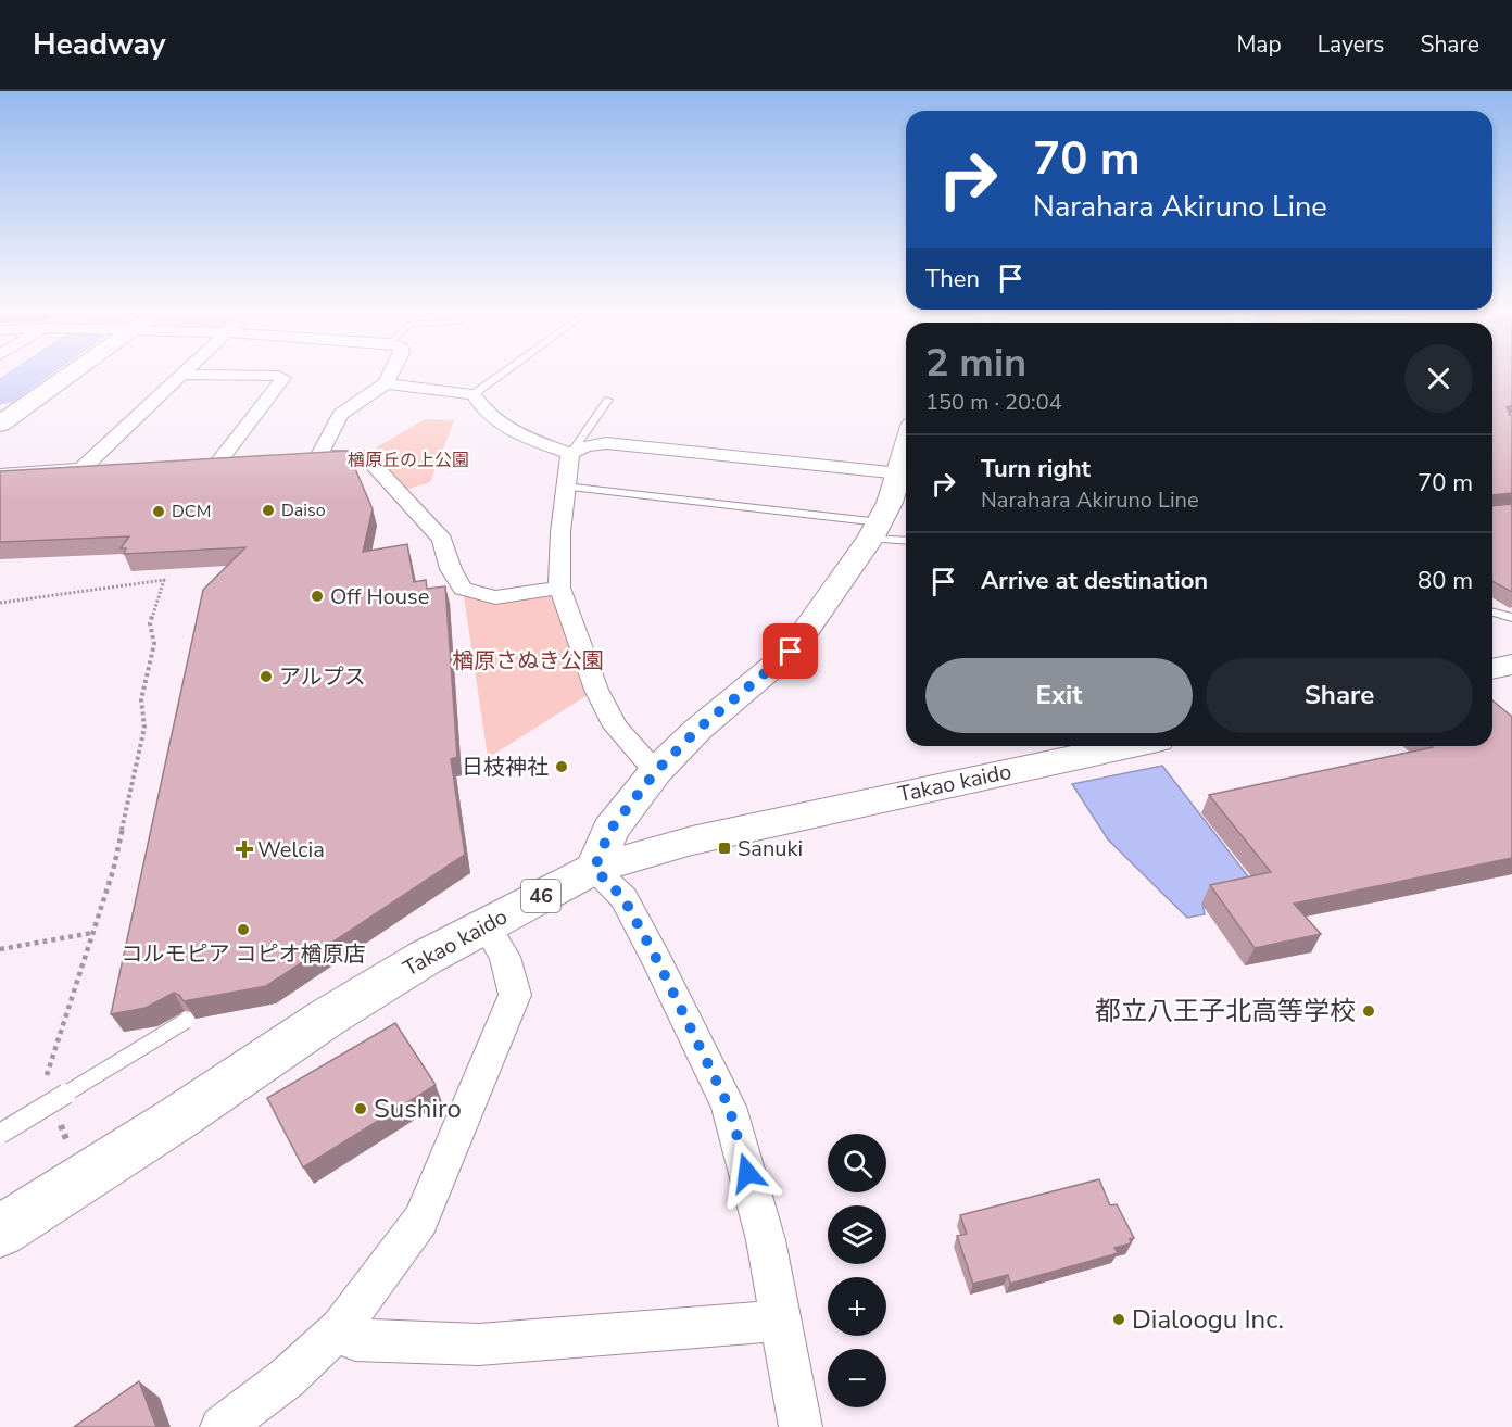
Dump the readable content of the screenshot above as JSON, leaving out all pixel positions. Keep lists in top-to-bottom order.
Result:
{
  "streets": {
    "main road": ["Takao kaido", "46"]
  },
  "parks": ["楢原丘の上公園", "楢原さぬき公園"],
  "places": {
    "other": [
      "Daiso",
      "DCM",
      "Off House",
      "アルプス",
      "日枝神社",
      "コルモピア コピオ楢原店",
      "都立八王子北高等学校",
      "Sushiro",
      "Dialoogu Inc."
    ],
    "transit": ["Sanuki"],
    "health": ["Welcia"]
  },
  "page": {
    "header": "Headway",
    "nav": ["Map", "Layers", "Share"],
    "turn": ["70 m", "Narahara Akiruno Line"],
    "then": "Then",
    "heading": ["2 min", "150 m · 20:04"],
    "list": [
      {
        "name": "Turn right",
        "note": "Narahara Akiruno Line",
        "value": "70 m"
      },
      {
        "name": "Arrive at destination",
        "value": "80 m"
      }
    ],
    "buttons": ["Exit", "Share"],
    "map_buttons": ["+", "−"]
  }
}
